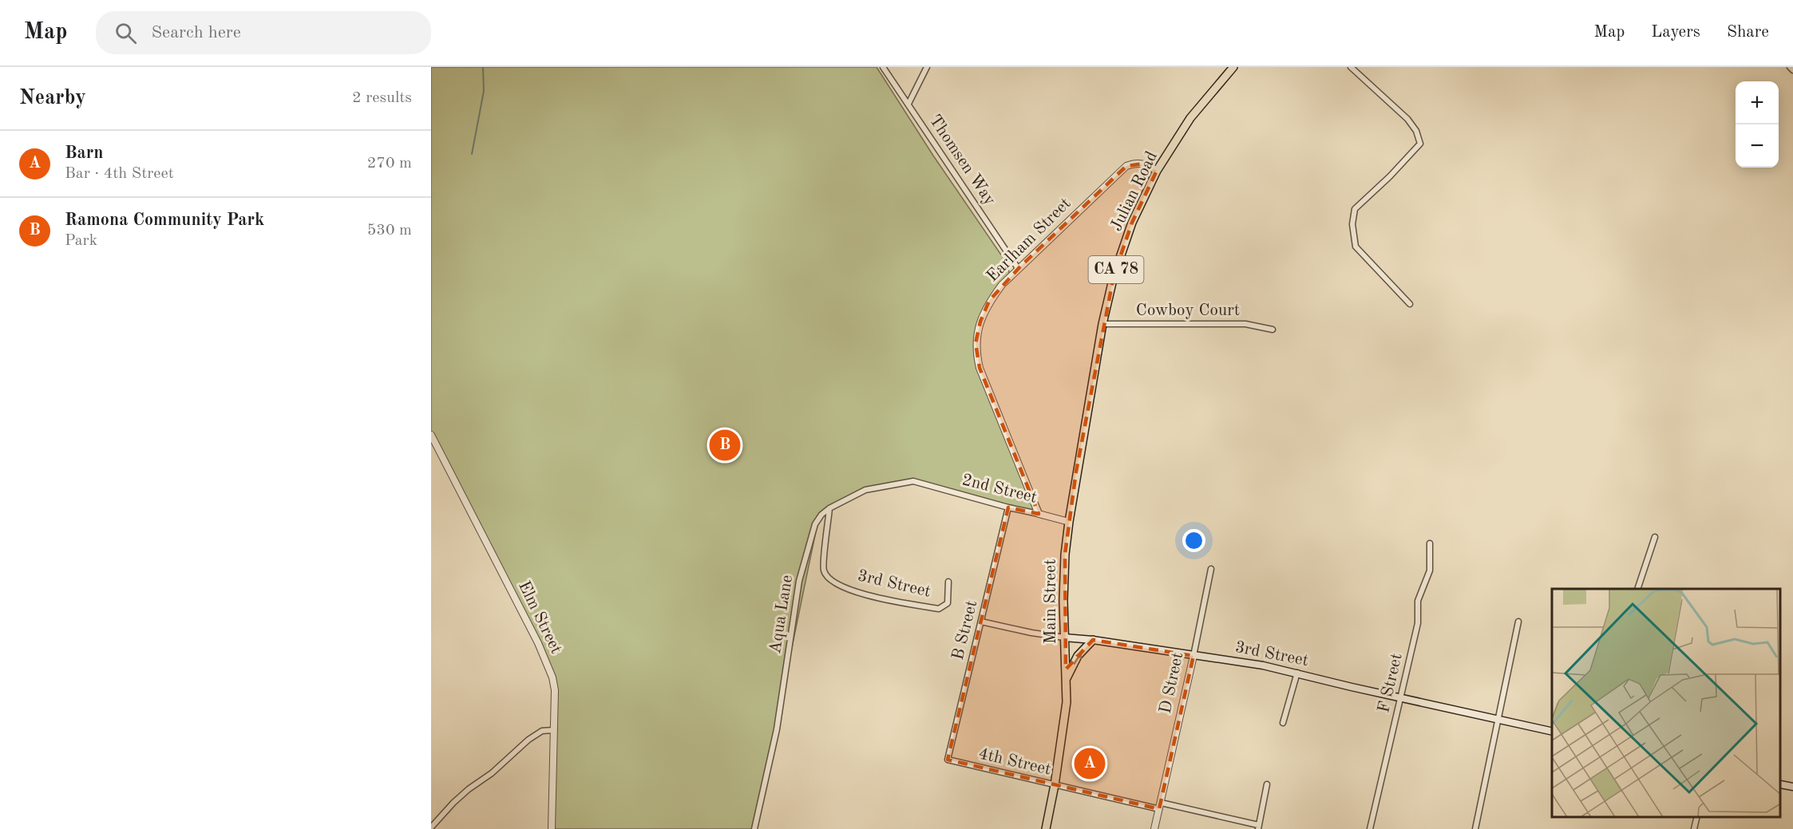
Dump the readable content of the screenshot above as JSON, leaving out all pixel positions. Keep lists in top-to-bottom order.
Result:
{
  "streets": {
    "main road": [
      "Julian Road",
      "CA 78",
      "3rd Street",
      "Main Street"
    ],
    "street": [
      "Thomsen Way",
      "Earlham Street",
      "Cowboy Court",
      "2nd Street",
      "Aqua Lane",
      "Elm Street",
      "B Street",
      "D Street",
      "F Street",
      "4th Street"
    ]
  },
  "crossings": [
    ["Thomsen Way", "Earlham Street"],
    ["Julian Road", "Earlham Street"],
    ["Julian Road", "Cowboy Court"],
    ["Julian Road", "Main Street"],
    ["Earlham Street", "2nd Street"],
    ["2nd Street", "Main Street"],
    ["2nd Street", "Aqua Lane"],
    ["2nd Street", "B Street"],
    ["3rd Street", "Main Street"],
    ["3rd Street", "Aqua Lane"],
    ["3rd Street", "B Street"],
    ["3rd Street", "D Street"],
    ["3rd Street", "F Street"],
    ["Main Street", "4th Street"],
    ["B Street", "4th Street"],
    ["D Street", "4th Street"]
  ],
  "page": {
    "header": "Map",
    "search": "Search here",
    "nav": ["Map", "Layers", "Share"],
    "heading": ["Nearby", "2 results"],
    "map_buttons": ["+", "−"],
    "list": [
      {
        "mark": "A",
        "name": "Barn",
        "note": "Bar · 4th Street",
        "value": "270 m"
      },
      {
        "mark": "B",
        "name": "Ramona Community Park",
        "note": "Park",
        "value": "530 m"
      }
    ],
    "pins": ["B", "A"]
  }
}
